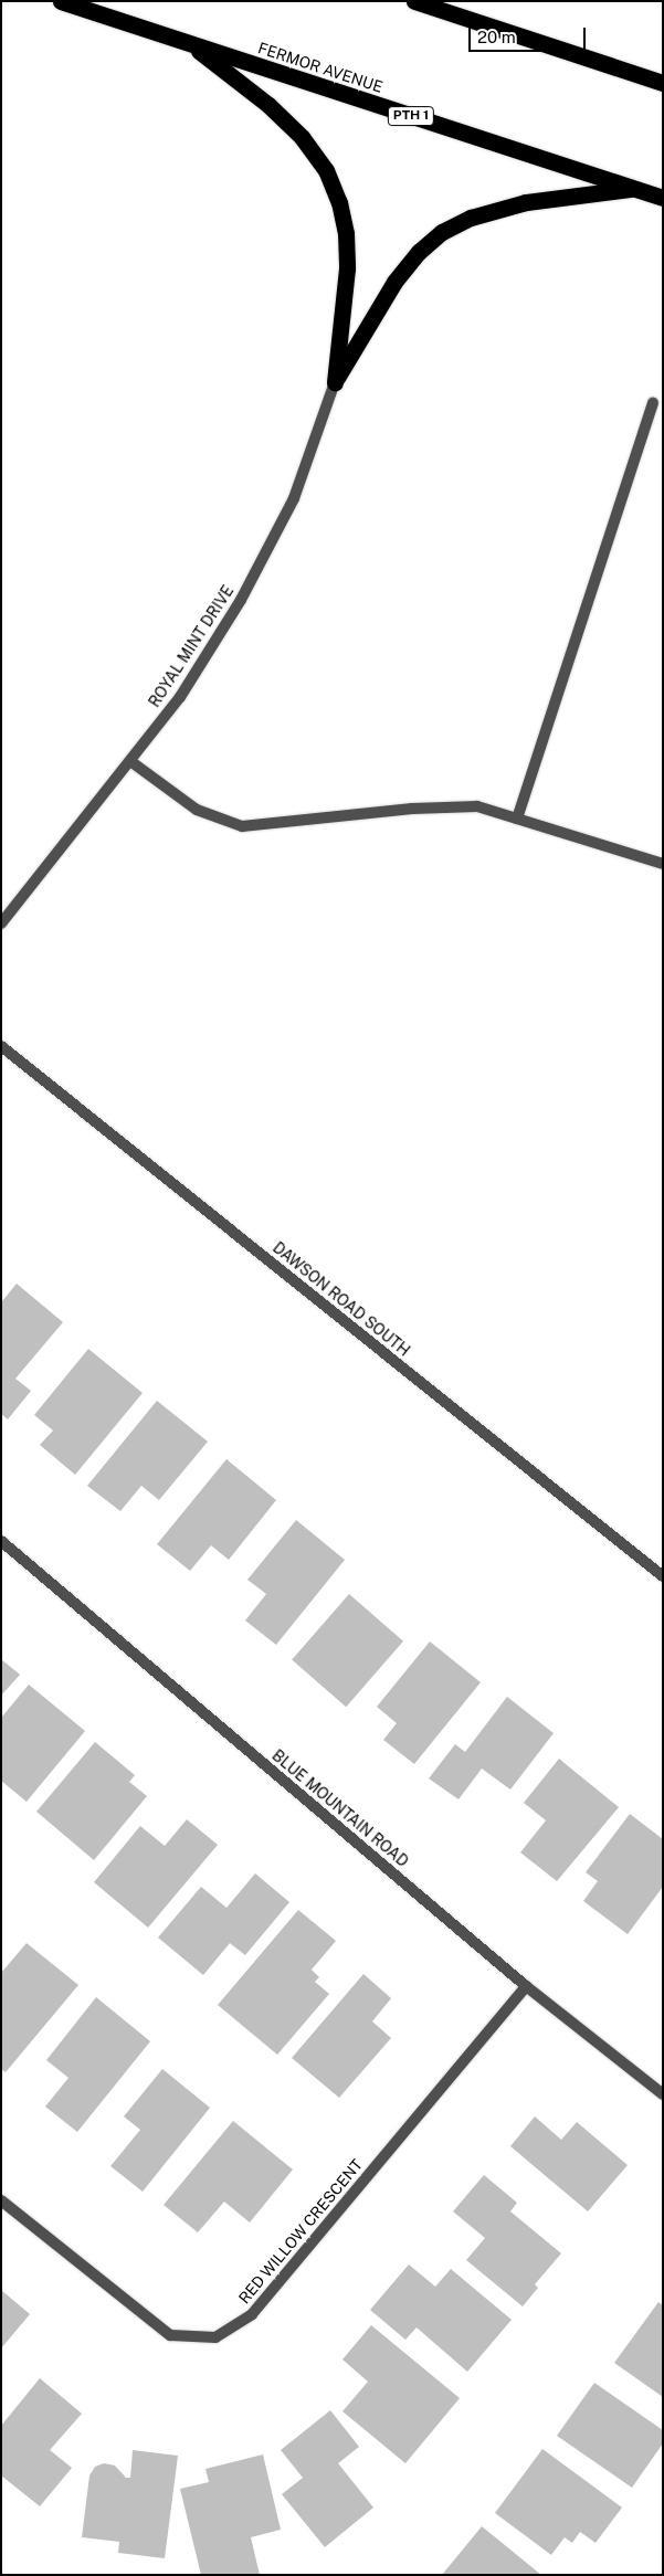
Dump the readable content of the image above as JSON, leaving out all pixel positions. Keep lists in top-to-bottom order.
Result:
{
  "streets": {
    "highway": ["FERMOR AVENUE", "PTH 1"],
    "street": [
      "ROYAL MINT DRIVE",
      "DAWSON ROAD SOUTH",
      "BLUE MOUNTAIN ROAD",
      "RED WILLOW CRESCENT"
    ]
  },
  "crossings": [
    ["BLUE MOUNTAIN ROAD", "RED WILLOW CRESCENT"]
  ],
  "scale_bar": "20 m"
}
